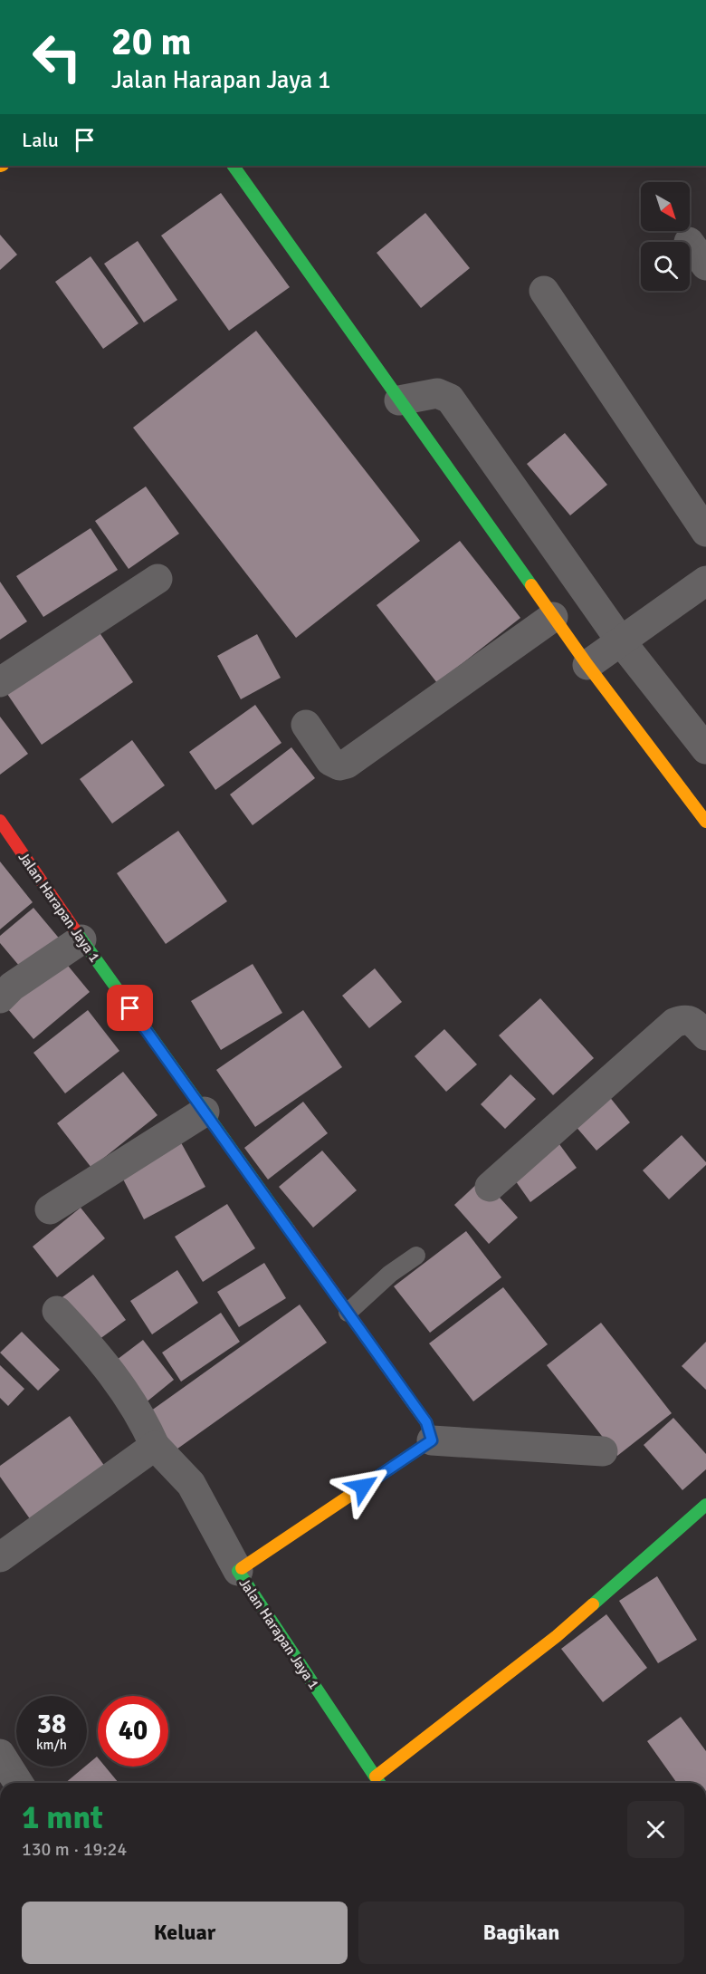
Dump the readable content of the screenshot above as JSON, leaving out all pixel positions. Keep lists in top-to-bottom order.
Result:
{
  "streets": {
    "street": ["Jalan Harapan Jaya 1"]
  },
  "north": "bottom right",
  "page": {
    "turn": ["20 m", "Jalan Harapan Jaya 1"],
    "then": "Lalu",
    "speed": "38 km/h",
    "limit": "40",
    "heading": ["1 mnt", "130 m · 19:24"],
    "buttons": ["Keluar", "Bagikan"]
  }
}
